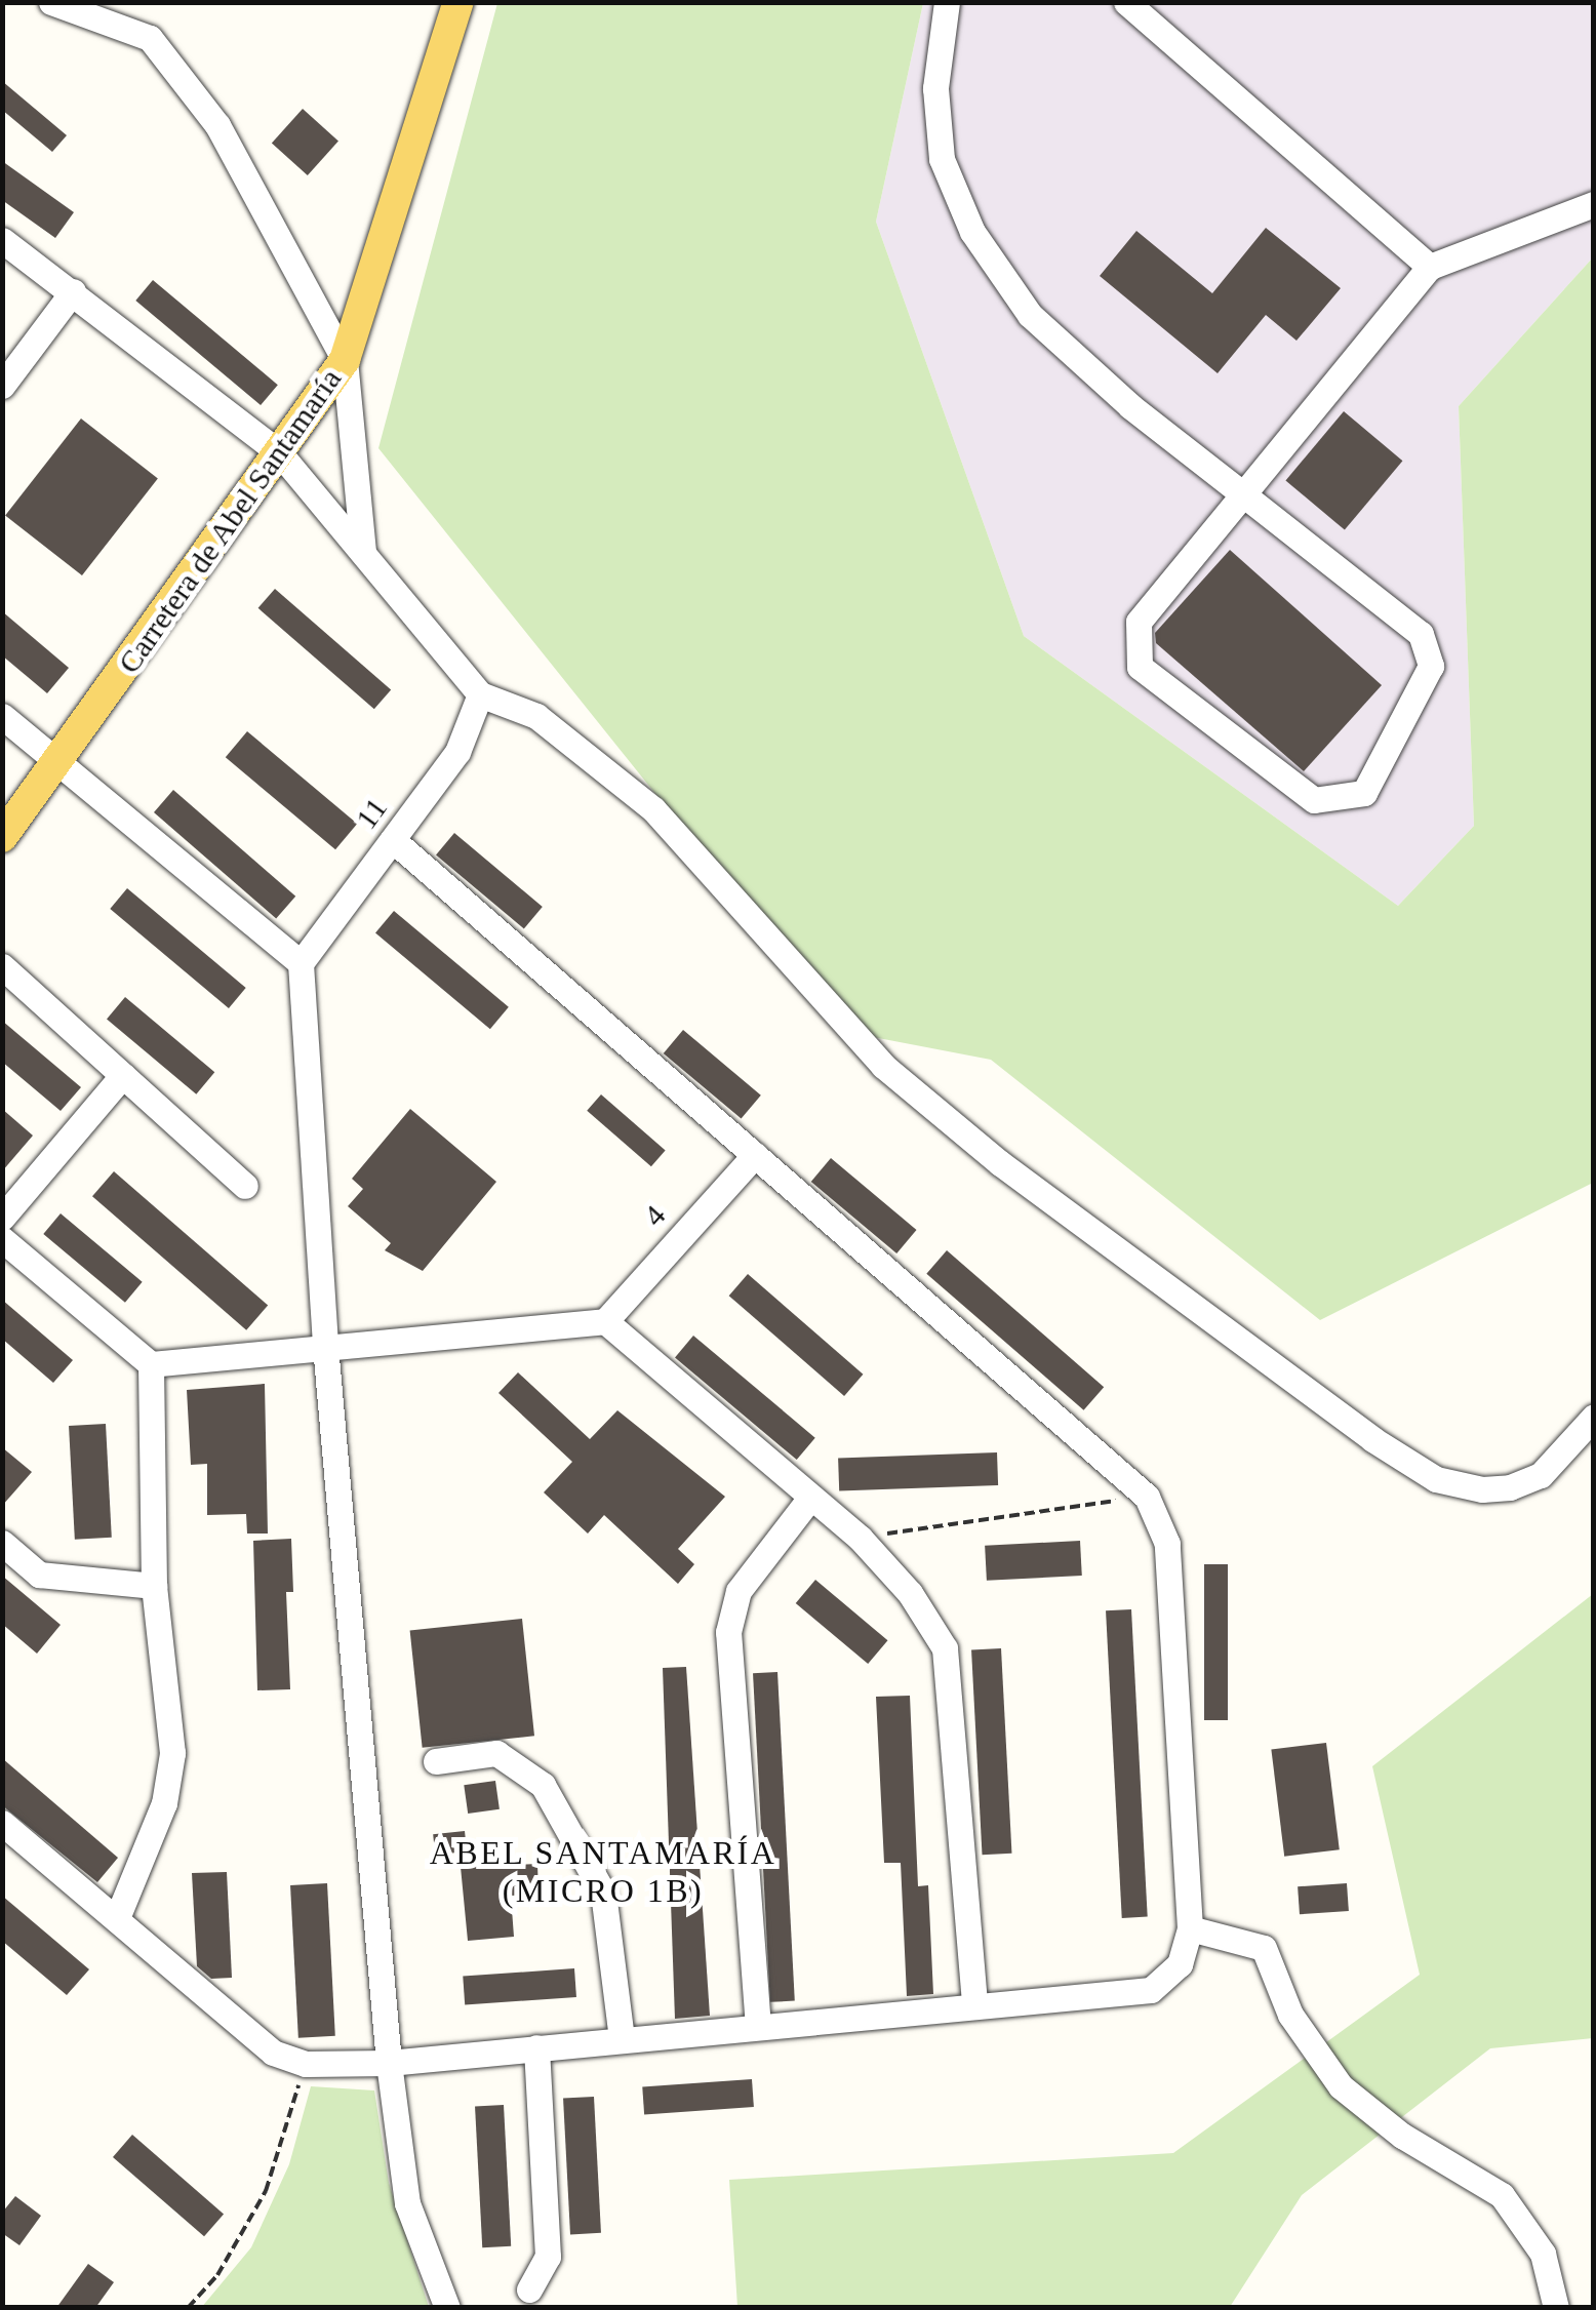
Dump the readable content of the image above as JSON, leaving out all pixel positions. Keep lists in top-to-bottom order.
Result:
{
  "streets": {
    "main road": ["Carretera de Abel Santamaría"],
    "street": ["11", "4"]
  },
  "districts": ["ABEL SANTAMARÍA (MICRO 1B)"]
}
